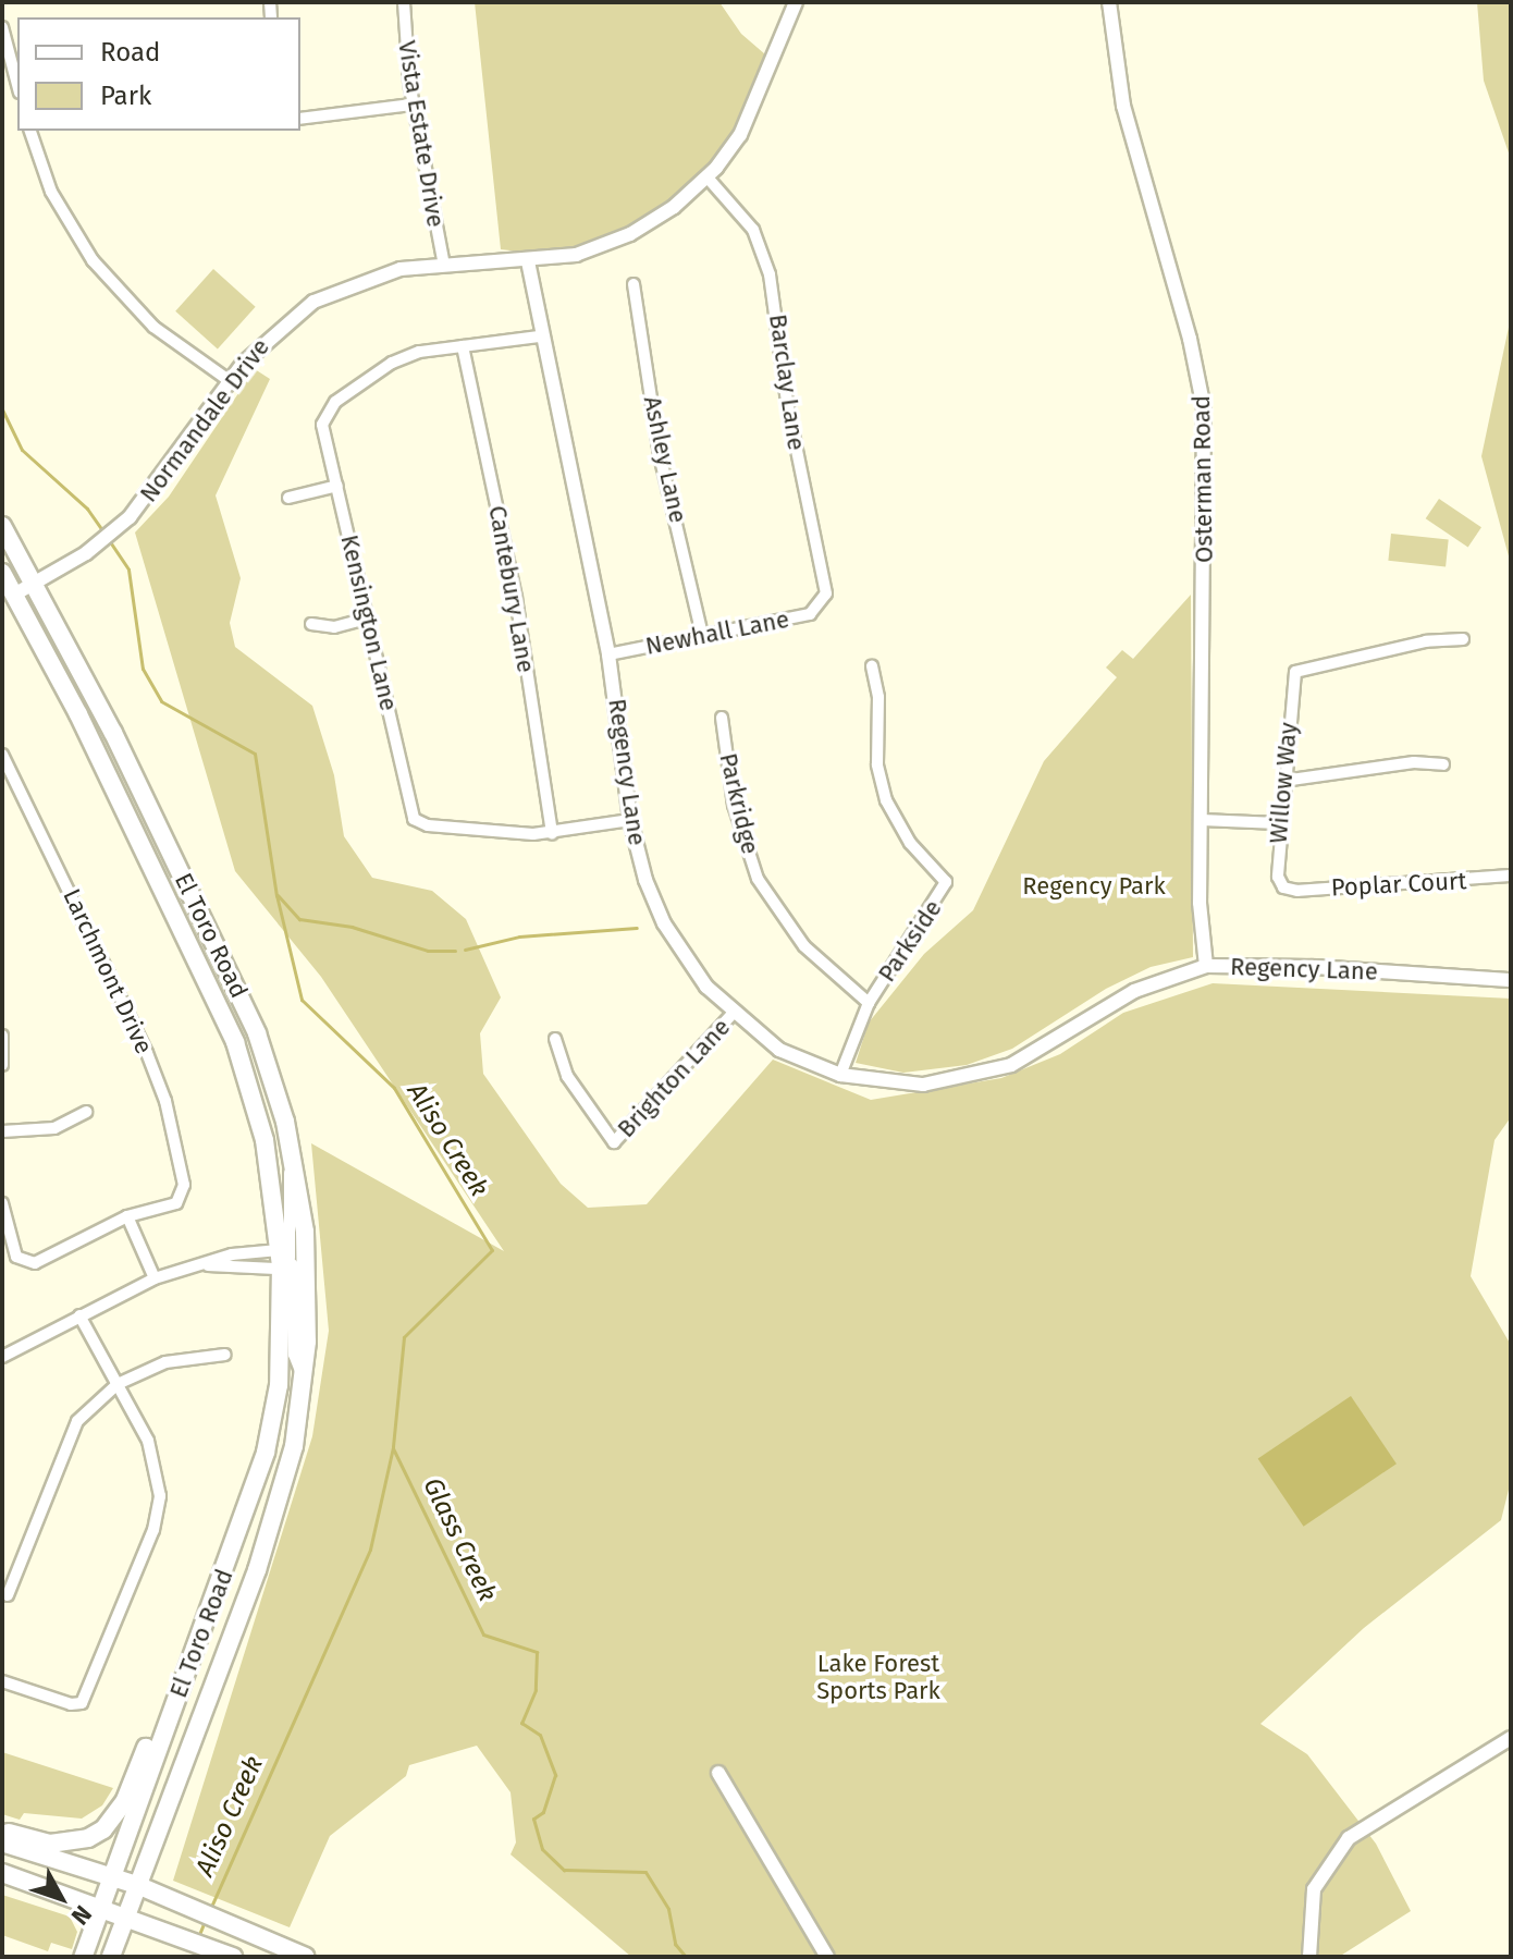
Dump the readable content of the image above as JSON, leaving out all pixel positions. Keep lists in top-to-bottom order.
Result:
{
  "streets": {
    "main road": ["El Toro Road"],
    "street": [
      "Vista Estate Drive",
      "Barclay Lane",
      "Normandale Drive",
      "Ashley Lane",
      "Osterman Road",
      "Cantebury Lane",
      "Kensington Lane",
      "Newhall Lane",
      "Regency Lane",
      "Willow Way",
      "Parkridge",
      "Poplar Court",
      "Parkside",
      "Larchmont Drive",
      "Brighton Lane"
    ]
  },
  "crossings": [
    ["Vista Estate Drive", "Normandale Drive"],
    ["Barclay Lane", "Normandale Drive"],
    ["Barclay Lane", "Newhall Lane"],
    ["Normandale Drive", "Regency Lane"],
    ["Normandale Drive", "El Toro Road"],
    ["Ashley Lane", "Newhall Lane"],
    ["Osterman Road", "Regency Lane"],
    ["Cantebury Lane", "Kensington Lane"],
    ["Newhall Lane", "Regency Lane"],
    ["Regency Lane", "Parkside"],
    ["Regency Lane", "Brighton Lane"],
    ["Willow Way", "Poplar Court"],
    ["Parkridge", "Parkside"]
  ],
  "water": ["Aliso Creek", "Glass Creek"],
  "parks": ["Regency Park", "Lake Forest Sports Park"],
  "legend": ["Road", "Park"],
  "north": "bottom right"
}
